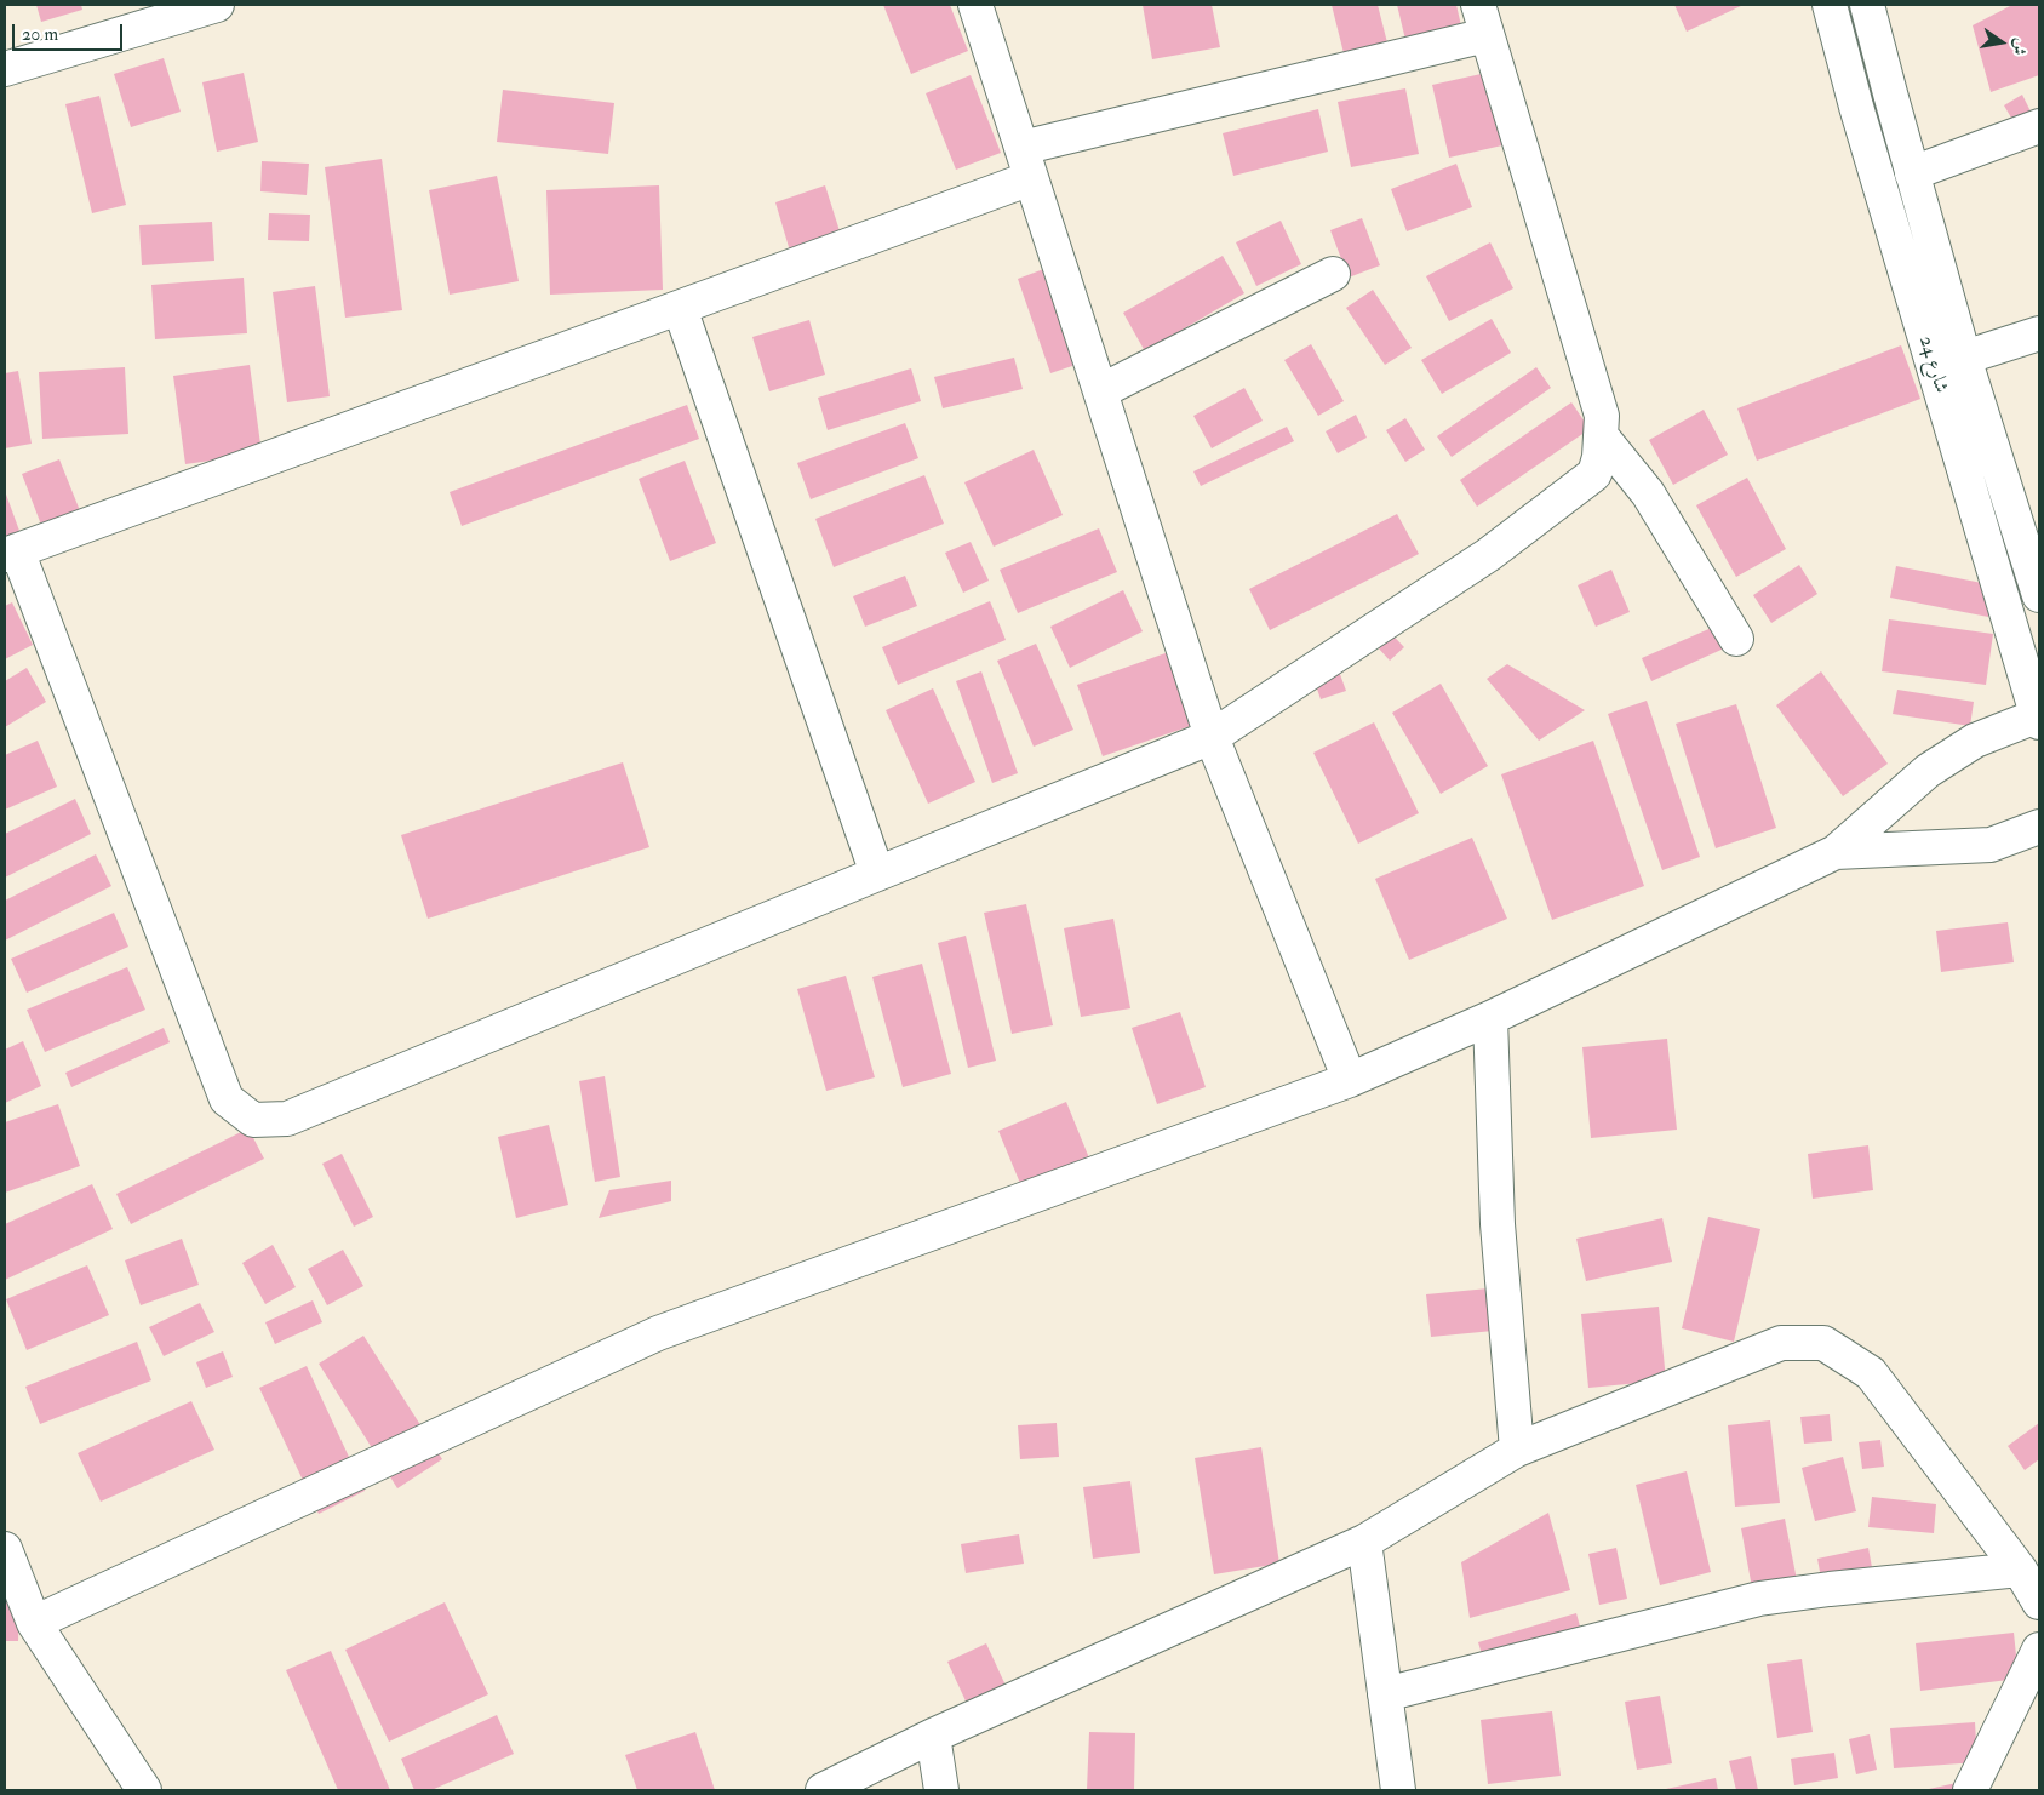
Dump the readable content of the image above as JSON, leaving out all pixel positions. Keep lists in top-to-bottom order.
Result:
{
  "streets": {
    "street": ["شارع 24"]
  },
  "scale_bar": "20 m",
  "north": "right"
}
